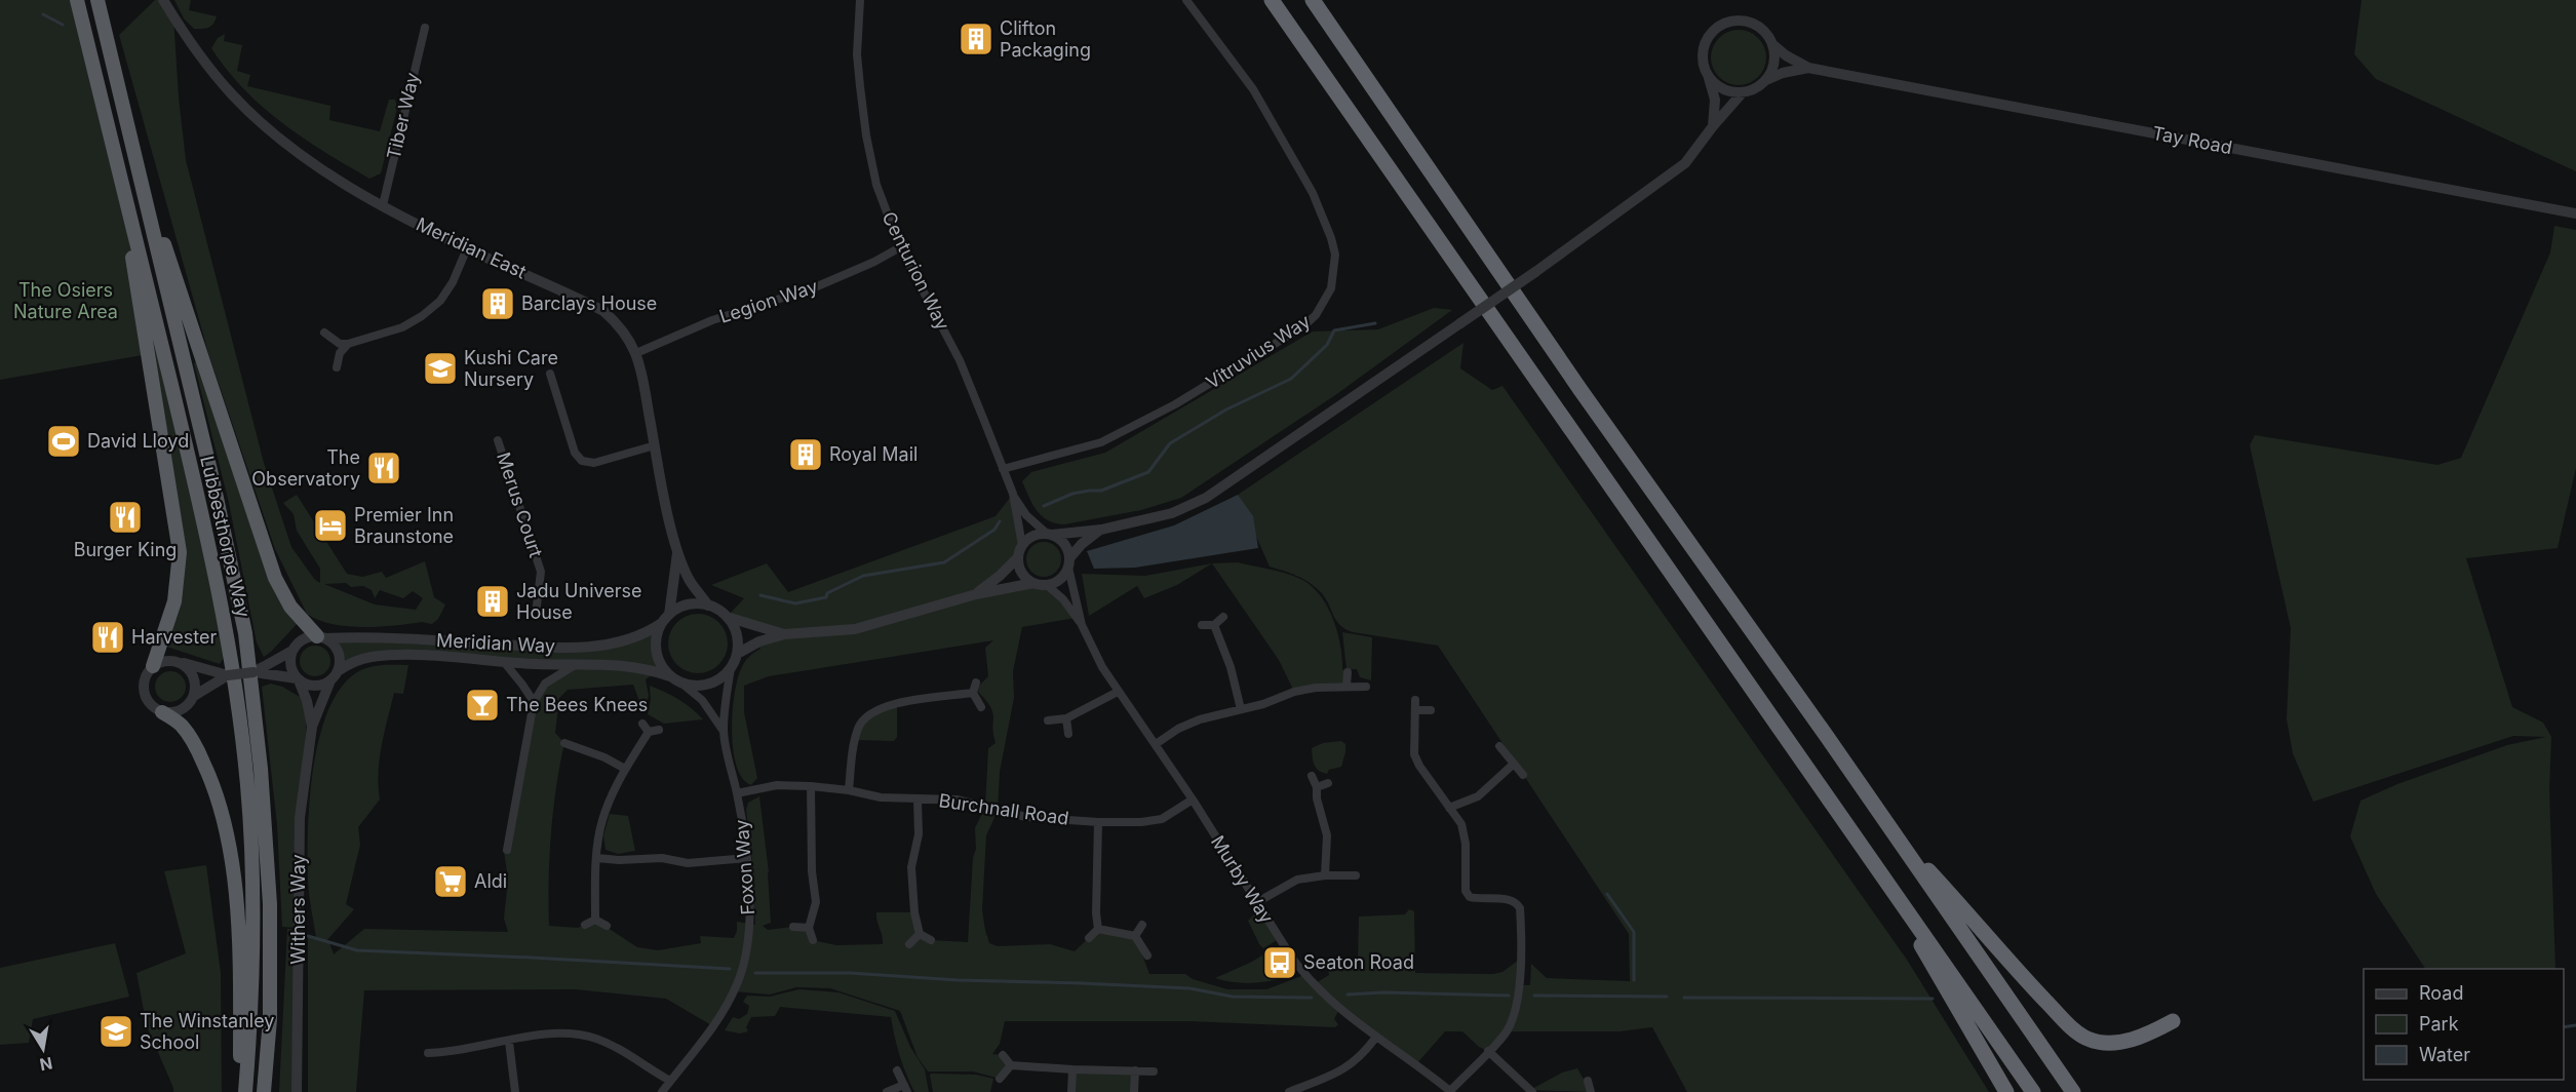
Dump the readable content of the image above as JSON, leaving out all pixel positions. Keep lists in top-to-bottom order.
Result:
{
  "streets": {
    "highway": ["Lubbesthorpe Way"],
    "street": [
      "Tiber Way",
      "Tay Road",
      "Meridian East",
      "Centurion Way",
      "Legion Way",
      "Vitruvius Way",
      "Merus Court",
      "Meridian Way",
      "Burchnall Road",
      "Foxon Way",
      "Murby Way",
      "Withers Way"
    ]
  },
  "crossings": [
    ["Tiber Way", "Meridian East"],
    ["Meridian East", "Legion Way"],
    ["Meridian East", "Meridian Way"],
    ["Meridian East", "Foxon Way"],
    ["Centurion Way", "Legion Way"],
    ["Centurion Way", "Vitruvius Way"],
    ["Centurion Way", "Murby Way"],
    ["Meridian Way", "Foxon Way"],
    ["Meridian Way", "Withers Way"],
    ["Burchnall Road", "Foxon Way"],
    ["Burchnall Road", "Murby Way"]
  ],
  "parks": ["The Osiers Nature Area"],
  "places": {
    "building": [
      "Clifton Packaging",
      "Barclays House",
      "Royal Mail",
      "Jadu Universe House"
    ],
    "school or university": ["Kushi Care Nursery", "The Winstanley School"],
    "sports": ["David Lloyd"],
    "restaurant": ["The Observatory", "Burger King", "Harvester"],
    "hotel": ["Premier Inn Braunstone"],
    "bar": ["The Bees Knees"],
    "supermarket": ["Aldi"],
    "bus stop": ["Seaton Road"]
  },
  "legend": ["Road", "Park", "Water"],
  "north": "bottom"
}
